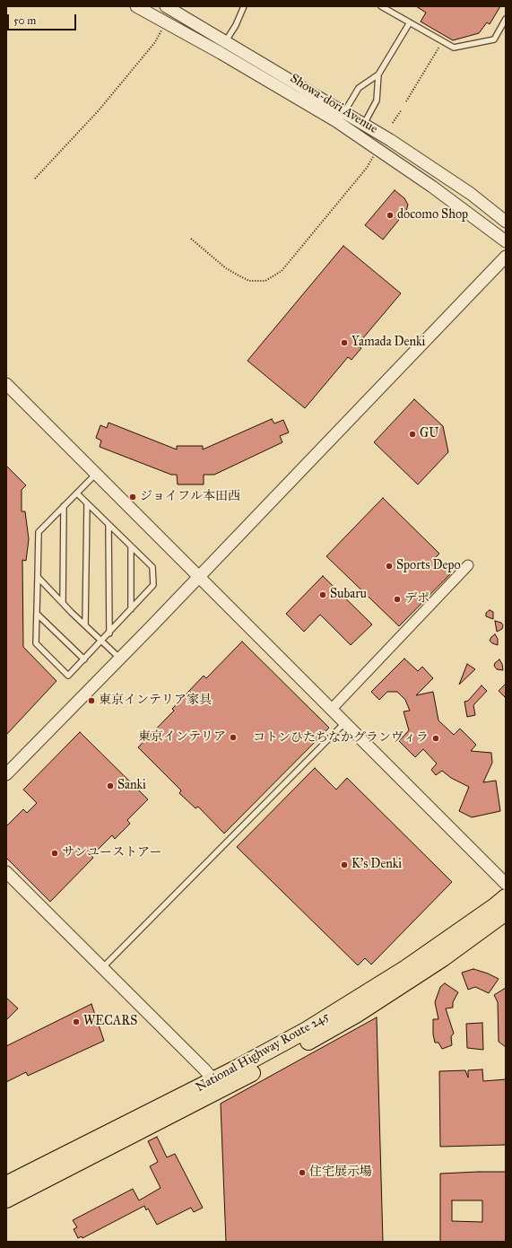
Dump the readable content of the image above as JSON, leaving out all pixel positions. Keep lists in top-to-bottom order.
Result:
{
  "streets": {
    "highway": ["National Highway Route 245"],
    "street": ["Showa-dori Avenue"]
  },
  "places": [
    "docomo Shop",
    "Yamada Denki",
    "GU",
    "ジョイフル本田西",
    "Sports Depo",
    "Subaru",
    "デポ",
    "東京インテリア家具",
    "東京インテリア",
    "コトンひたちなかグランヴィラ",
    "Sanki",
    "サンユーストアー",
    "K's Denki",
    "WECARS",
    "住宅展示場"
  ],
  "scale_bar": "50 m"
}
